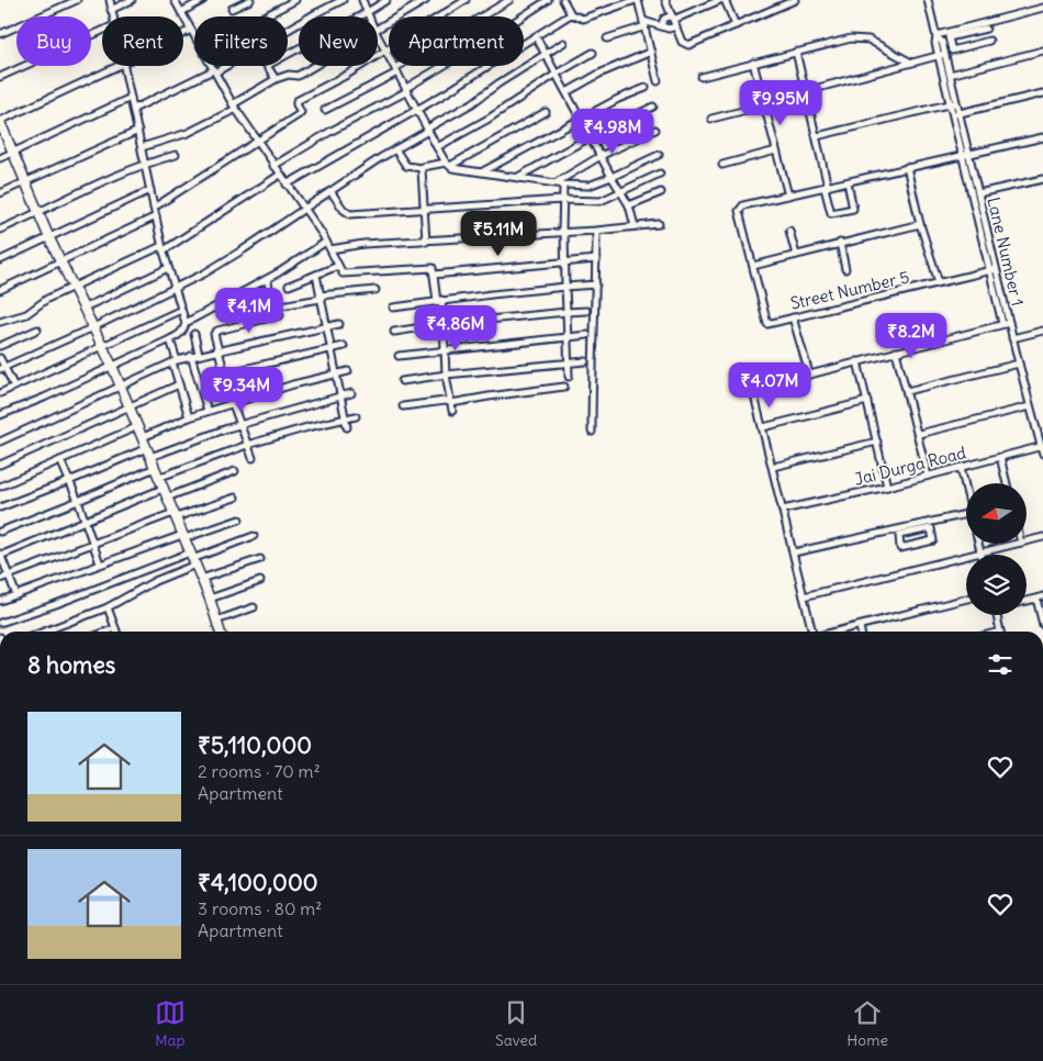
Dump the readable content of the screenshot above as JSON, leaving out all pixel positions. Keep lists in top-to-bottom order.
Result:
{
  "streets": {
    "street": ["Lane Number 1", "Street Number 5", "Jai Durga Road"]
  },
  "crossings": [
    ["Lane Number 1", "Street Number 5"],
    ["Lane Number 1", "Jai Durga Road"]
  ],
  "north": "left",
  "page": {
    "chip": [
      "Buy",
      "Rent",
      "Filters",
      "New",
      "Apartment"
    ],
    "price": [
      "₹9.95M",
      "₹4.98M",
      "₹5.11M",
      "₹4.1M",
      "₹4.86M",
      "₹8.2M",
      "₹4.07M",
      "₹9.34M"
    ],
    "heading": "8 homes",
    "list": [
      {
        "name": "₹5,110,000",
        "note": "2 rooms · 70 m² · Apartment"
      },
      {
        "name": "₹4,100,000",
        "note": "3 rooms · 80 m² · Apartment"
      }
    ],
    "tabs": ["Map", "Saved", "Home"]
  }
}
